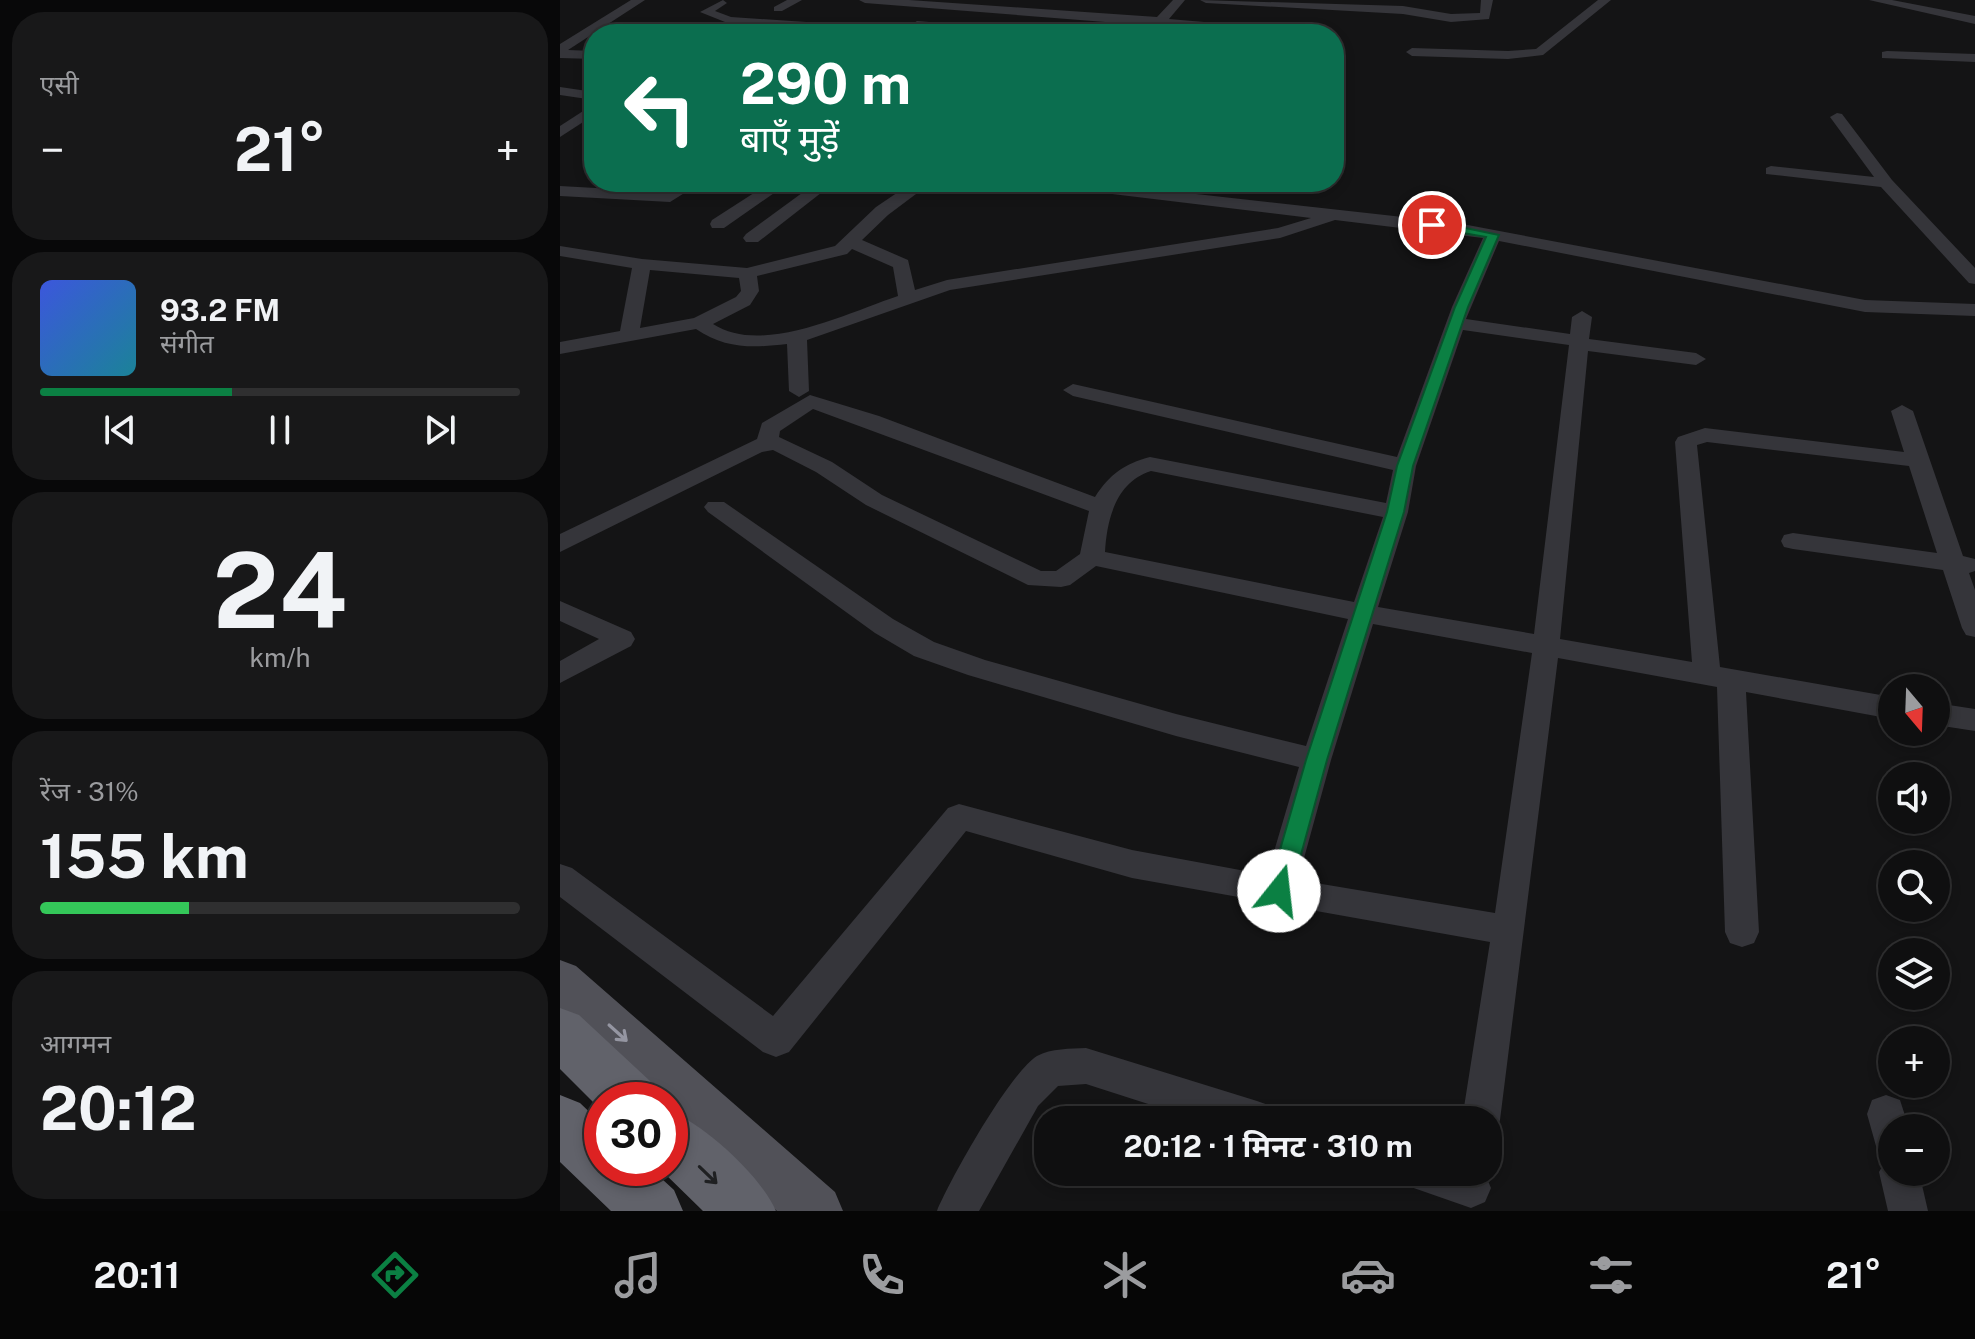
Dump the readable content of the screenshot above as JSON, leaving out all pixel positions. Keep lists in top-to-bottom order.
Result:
{
  "north": "bottom",
  "page": {
    "tile": [
      "एसी",
      ["24", "km/h"],
      ["रेंज · 31%", "155 km"],
      ["आगमन", "20:12"]
    ],
    "turn": ["290 m", "बाएँ मुड़ें"],
    "heat": ["−", "21°", "+"],
    "song": ["93.2 FM", "संगीत"],
    "map_buttons": ["+", "−"],
    "limit": "30",
    "trip": "20:12 · 1 मिनट · 310 m",
    "tabs": ["20:11", "21°"]
  }
}
